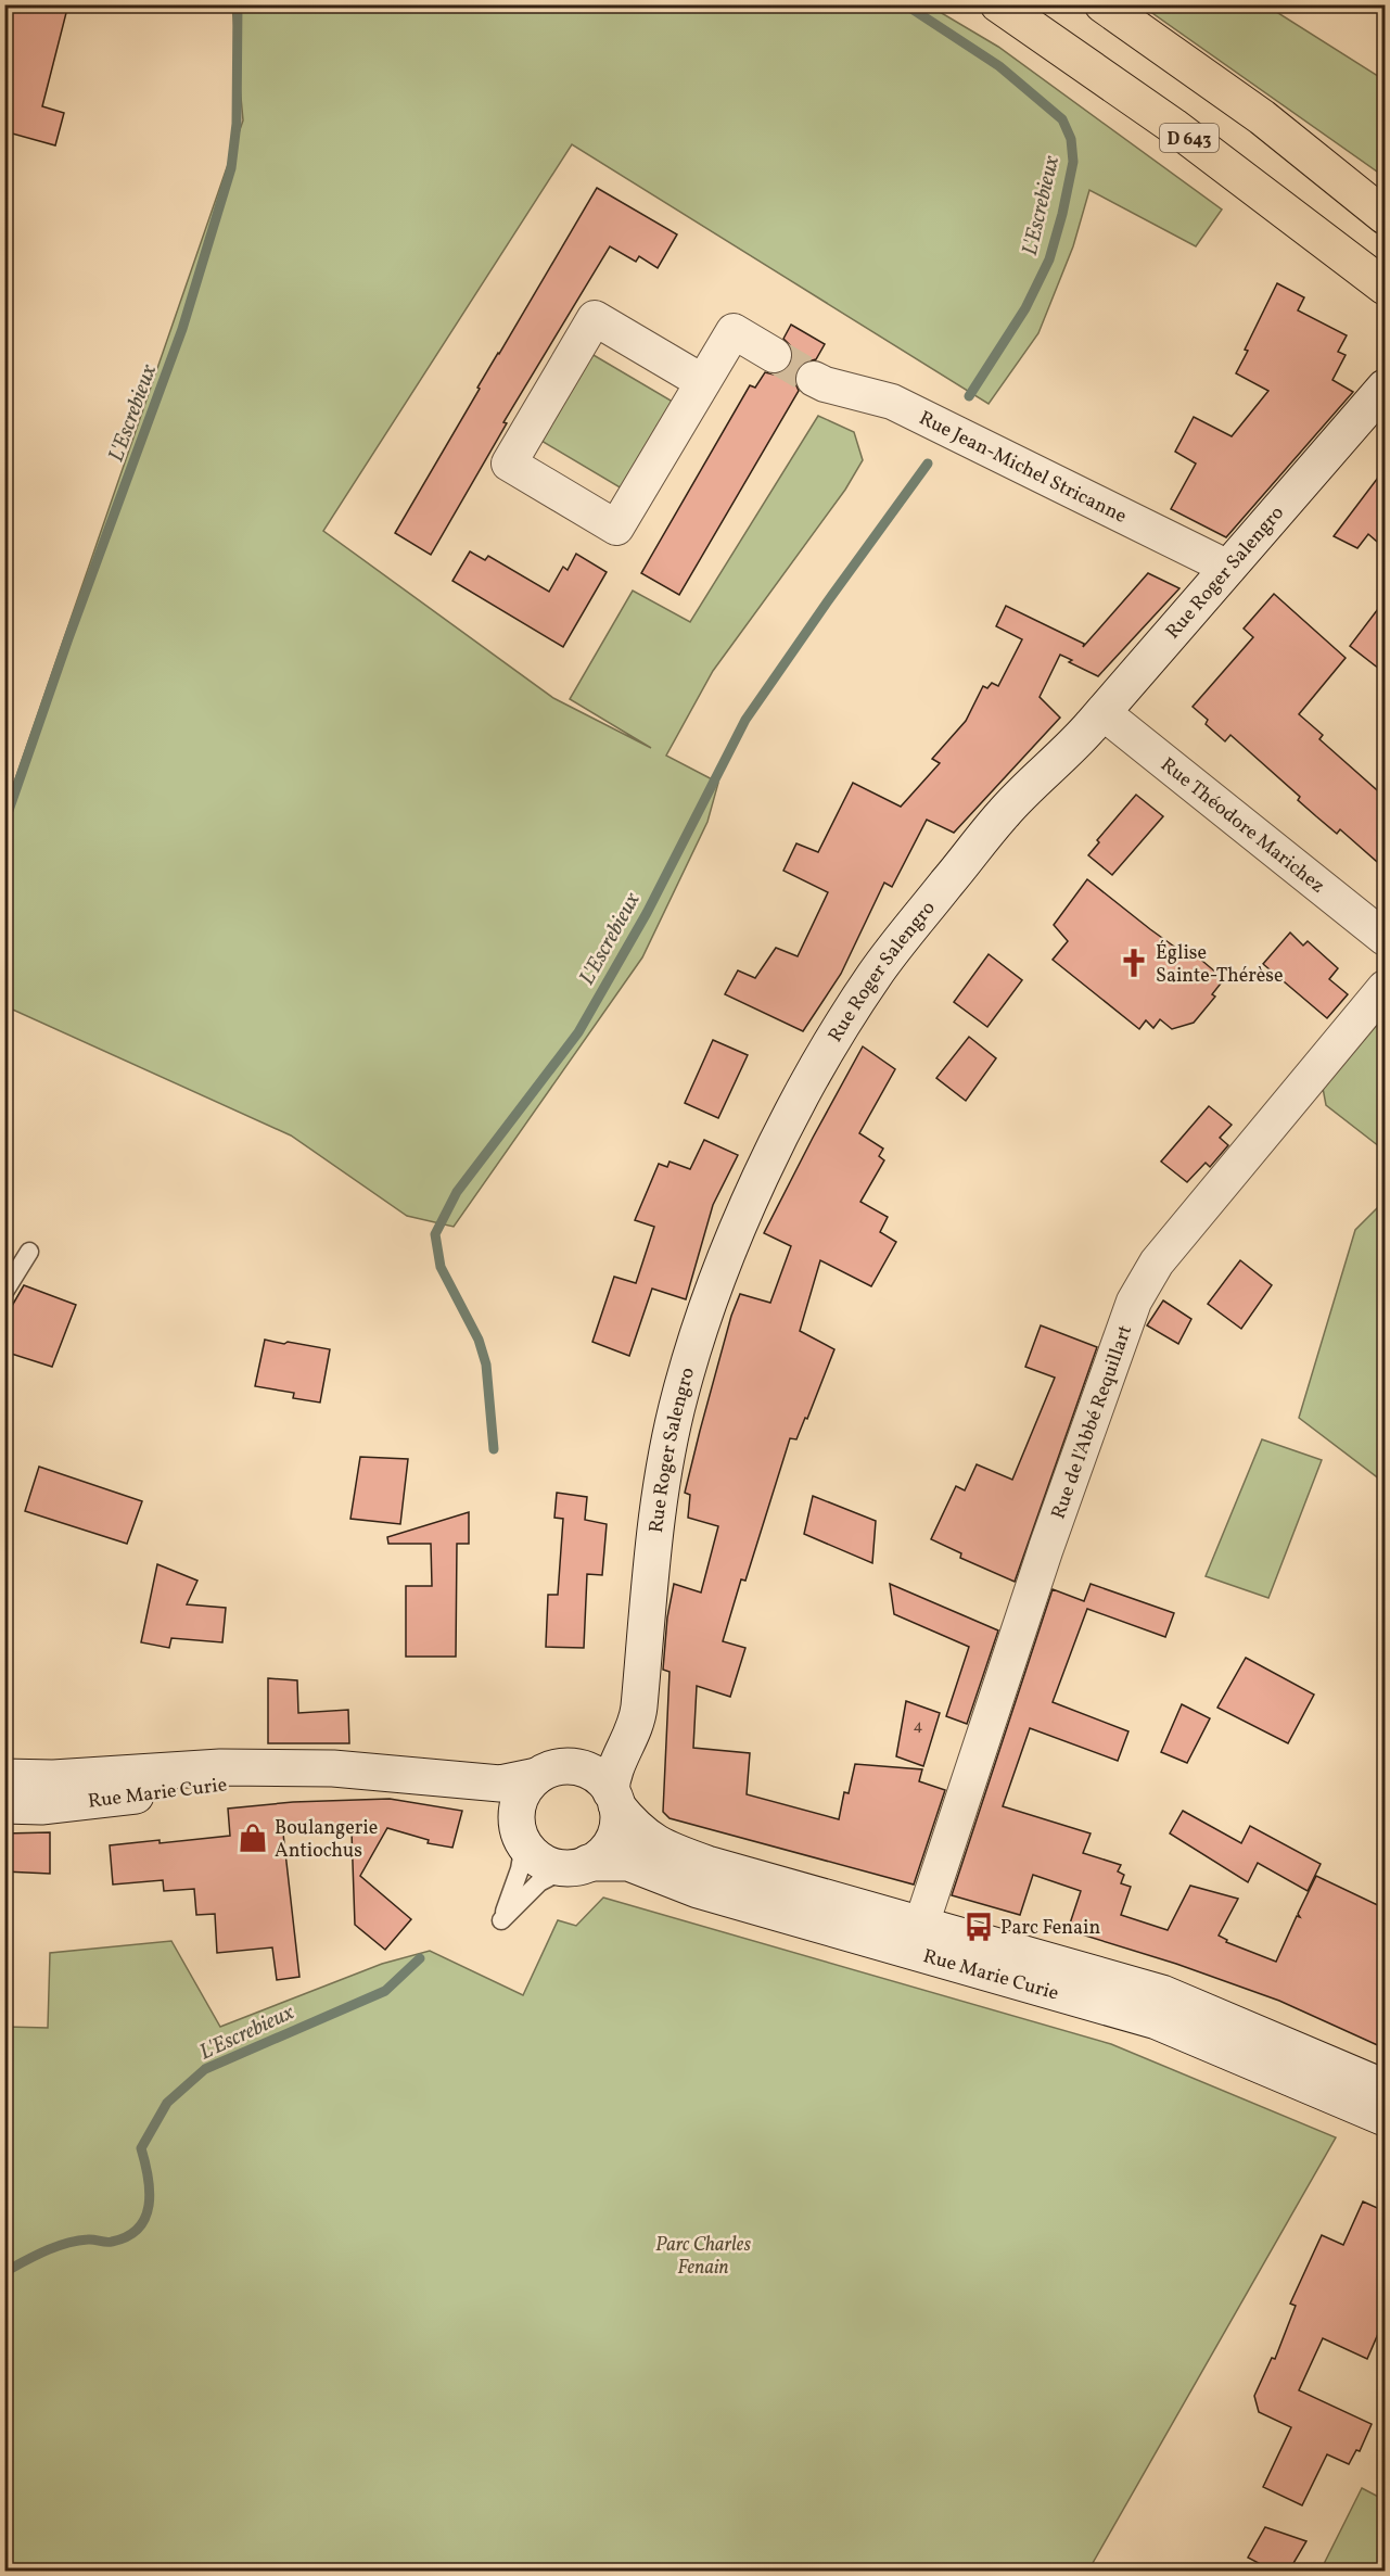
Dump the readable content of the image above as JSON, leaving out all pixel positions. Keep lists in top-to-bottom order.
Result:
{
  "streets": {
    "highway": ["D 643"],
    "street": [
      "Rue Jean-Michel Stricanne",
      "Rue Roger Salengro",
      "Rue Théodore Marichez",
      "Rue de l'Abbé Requillart",
      "Rue Marie Curie"
    ]
  },
  "crossings": [
    ["Rue Jean-Michel Stricanne", "Rue Roger Salengro"],
    ["Rue Roger Salengro", "Rue Théodore Marichez"],
    ["Rue Roger Salengro", "Rue Marie Curie"],
    ["Rue de l'Abbé Requillart", "Rue Marie Curie"]
  ],
  "water": ["L'Escrebieux"],
  "parks": ["Parc Charles Fenain"],
  "places": {
    "church": ["Église Sainte-Thérèse"],
    "shop": ["Boulangerie Antiochus"],
    "bus stop": ["Parc Fenain"]
  },
  "house_numbers": ["4"]
}
